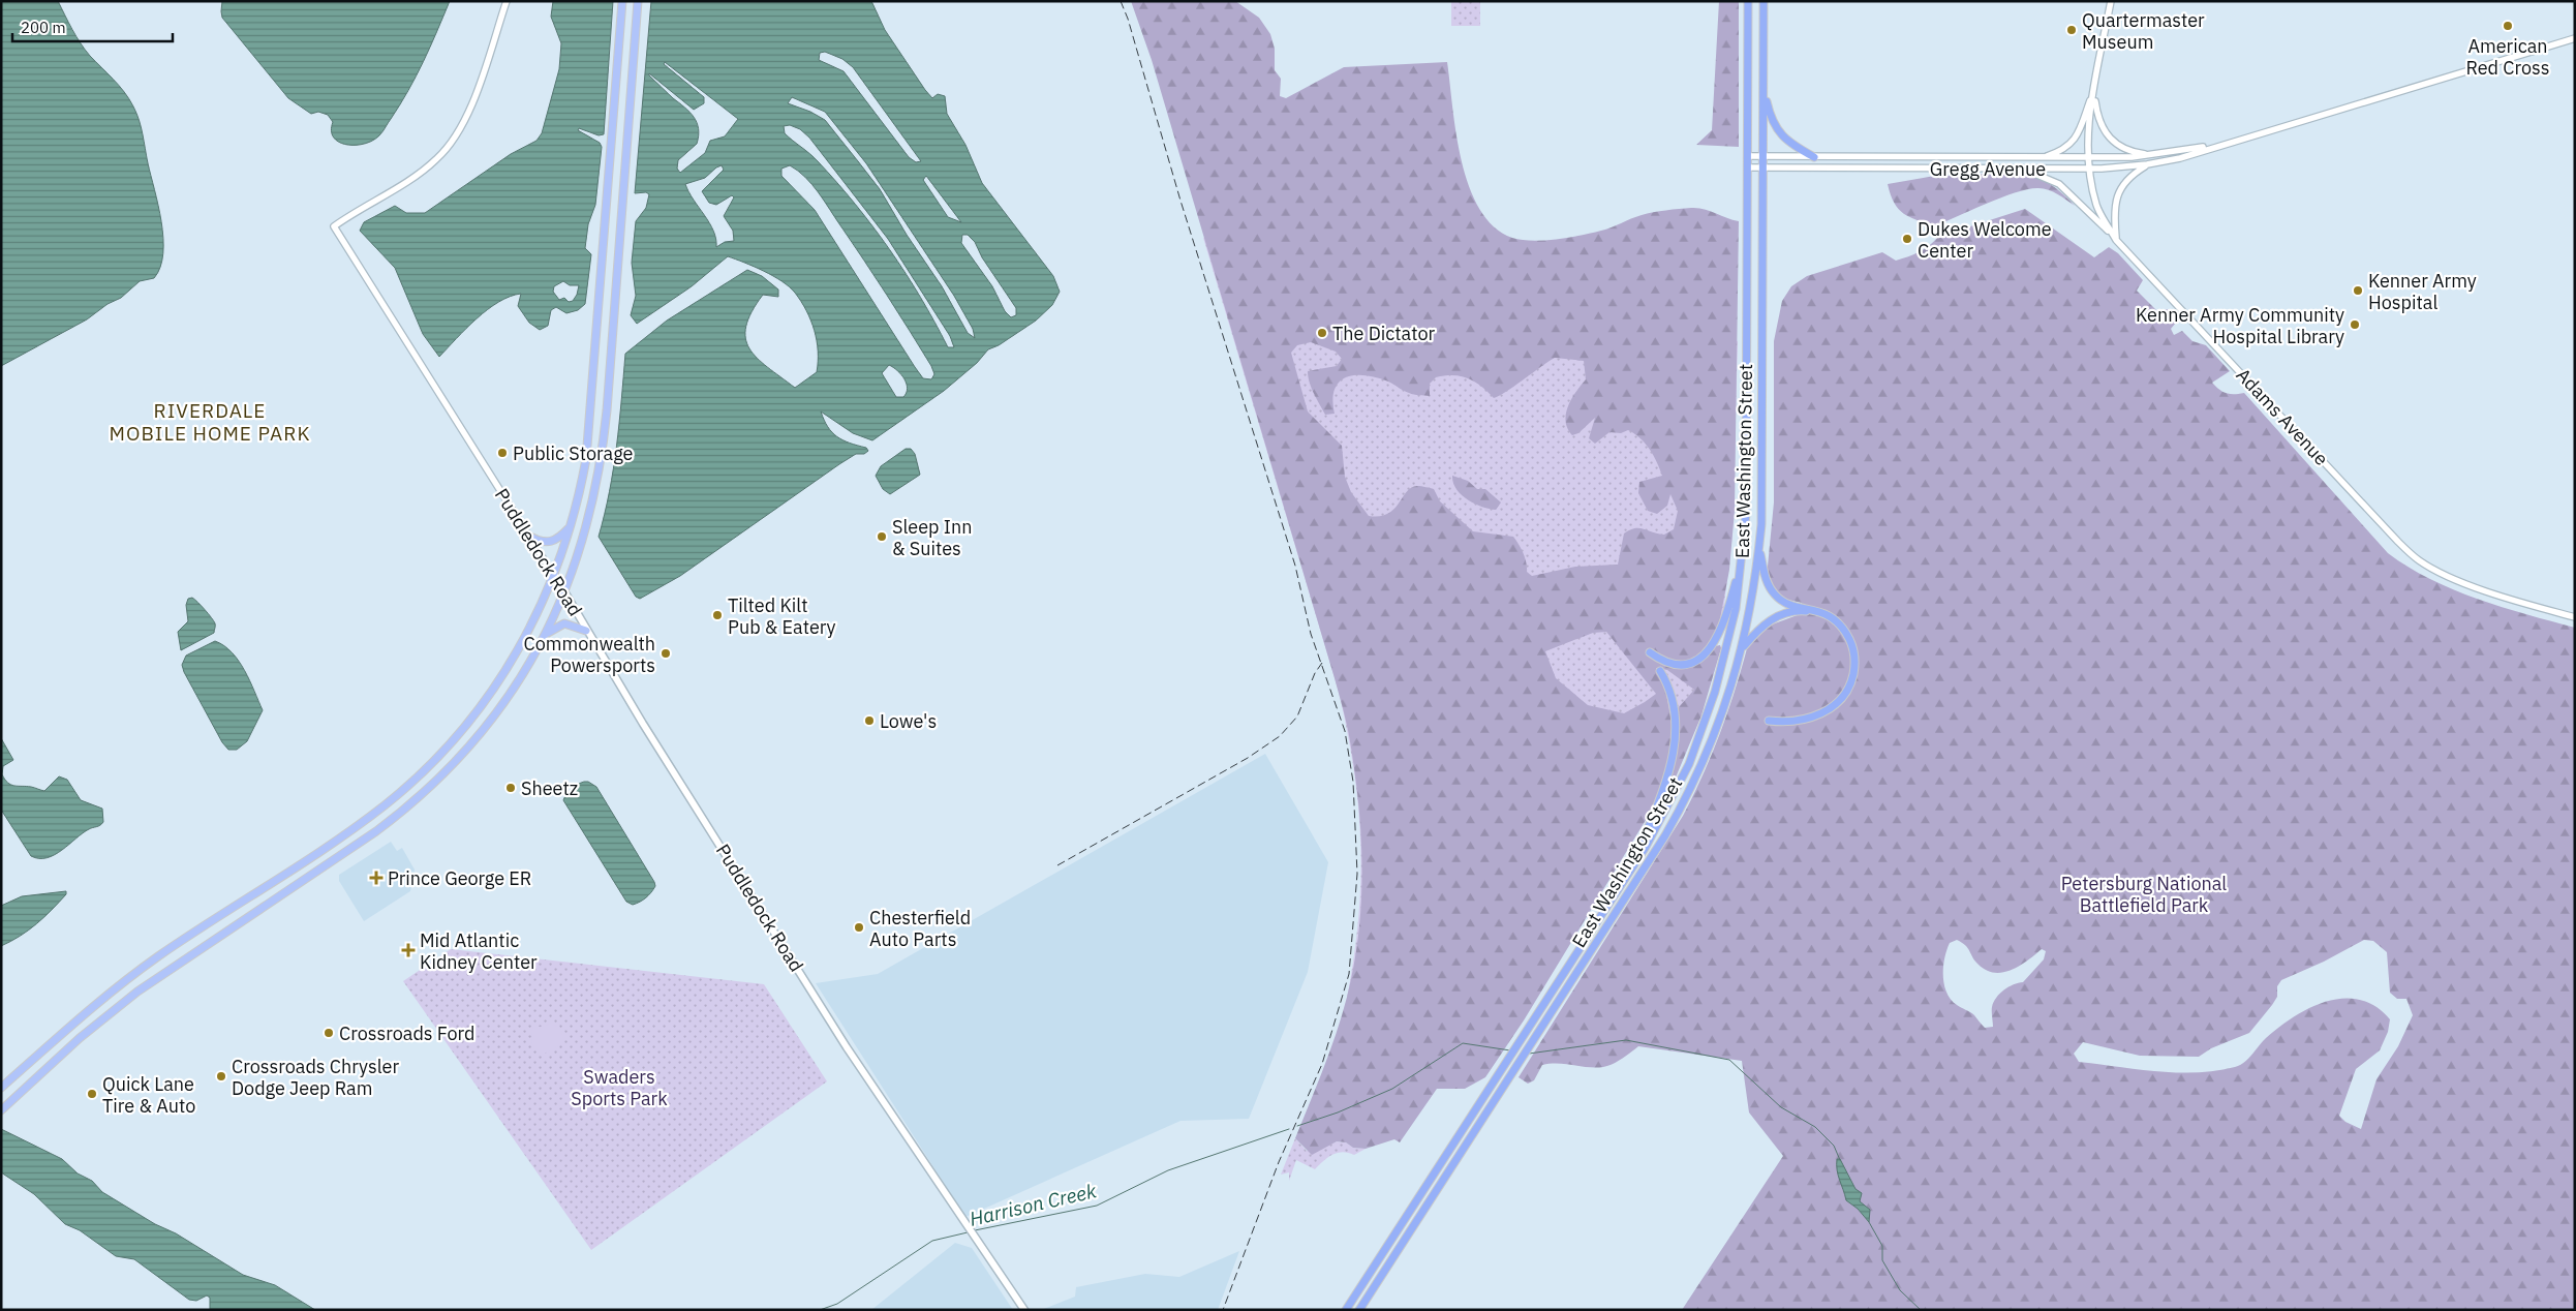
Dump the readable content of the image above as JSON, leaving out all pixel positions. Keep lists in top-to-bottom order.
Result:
{
  "streets": {
    "highway": ["East Washington Street"],
    "main road": ["Puddledock Road"],
    "street": ["Gregg Avenue", "Adams Avenue"]
  },
  "crossings": [
    ["Gregg Avenue", "Adams Avenue"],
    ["Gregg Avenue", "East Washington Street"]
  ],
  "districts": ["RIVERDALE MOBILE HOME PARK"],
  "water": ["Harrison Creek"],
  "parks": ["Petersburg National Battlefield Park", "Swaders Sports Park"],
  "places": {
    "other": [
      "American Red Cross",
      "Quartermaster Museum",
      "Dukes Welcome Center",
      "Kenner Army Hospital",
      "Kenner Army Community Hospital Library",
      "The Dictator",
      "Public Storage",
      "Sleep Inn & Suites",
      "Tilted Kilt Pub & Eatery",
      "Commonwealth Powersports",
      "Lowe's",
      "Sheetz",
      "Chesterfield Auto Parts",
      "Crossroads Ford",
      "Crossroads Chrysler Dodge Jeep Ram",
      "Quick Lane Tire & Auto"
    ],
    "health": ["Prince George ER", "Mid Atlantic Kidney Center"]
  },
  "scale_bar": "200 m"
}
